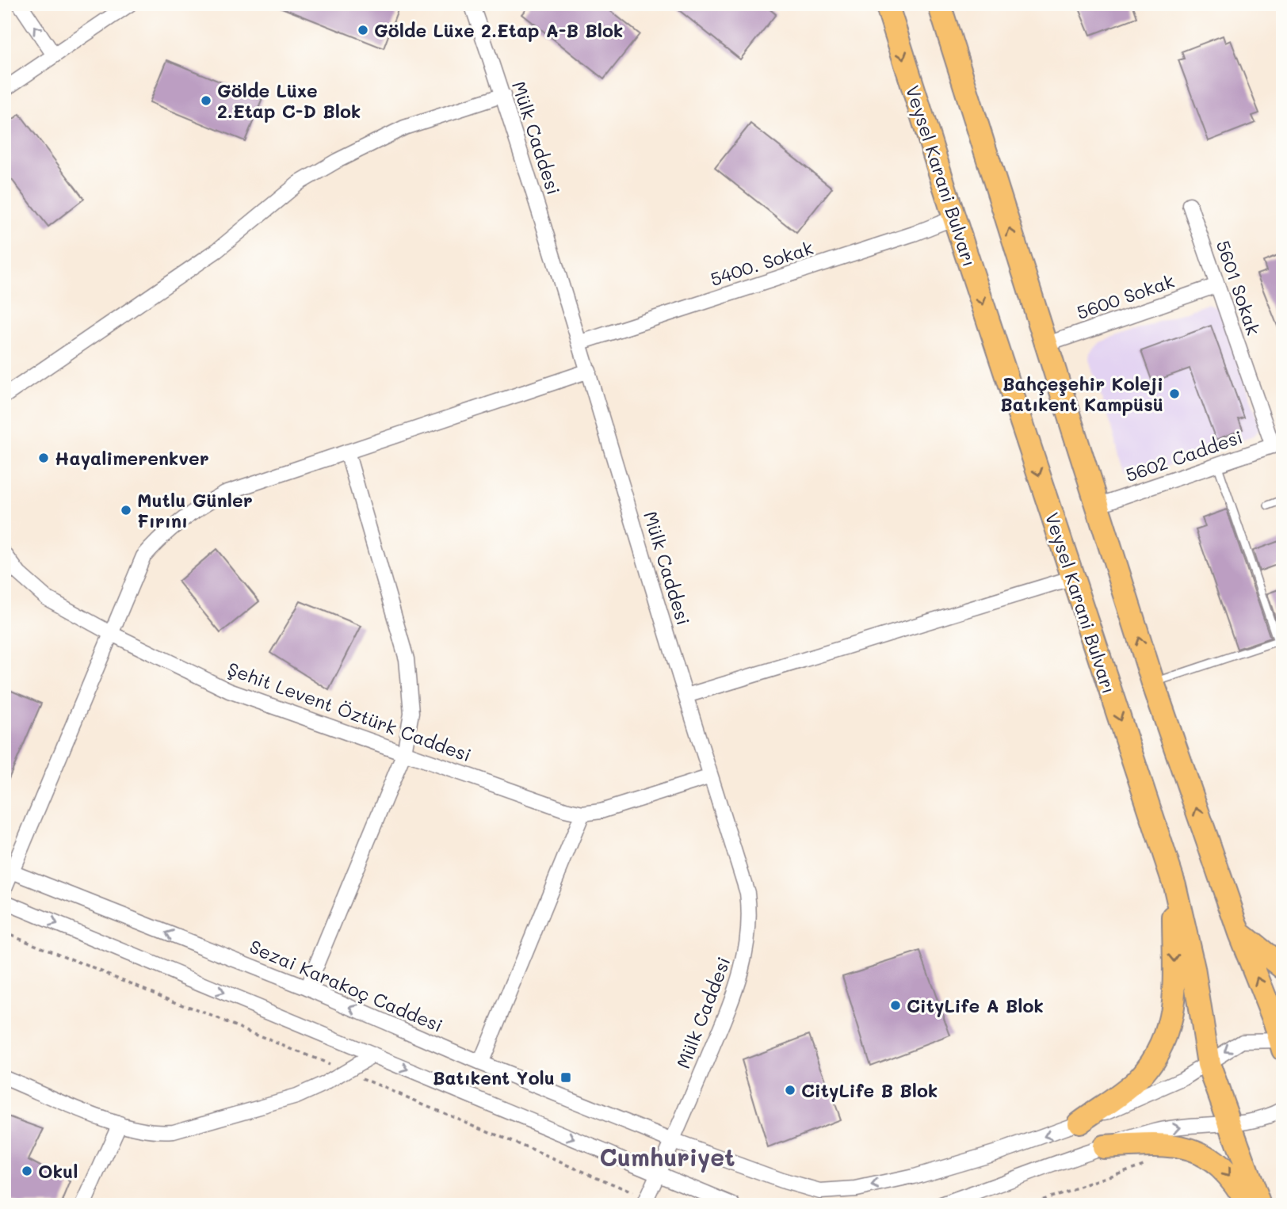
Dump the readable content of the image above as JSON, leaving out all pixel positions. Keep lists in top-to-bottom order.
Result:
{
  "streets": {
    "main road": ["Veysel Karani Bulvarı"],
    "street": [
      "Mülk Caddesi",
      "5400. Sokak",
      "5601 Sokak",
      "5600 Sokak",
      "5602 Caddesi",
      "Şehit Levent Öztürk Caddesi",
      "Sezai Karakoç Caddesi"
    ]
  },
  "crossings": [
    ["Mülk Caddesi", "5400. Sokak"],
    ["Mülk Caddesi", "Şehit Levent Öztürk Caddesi"],
    ["Mülk Caddesi", "Sezai Karakoç Caddesi"],
    ["Veysel Karani Bulvarı", "5400. Sokak"],
    ["Veysel Karani Bulvarı", "Sezai Karakoç Caddesi"],
    ["5601 Sokak", "5600 Sokak"],
    ["5601 Sokak", "5602 Caddesi"]
  ],
  "districts": ["Cumhuriyet"],
  "places": {
    "other": [
      "Gölde Lüxe 2.Etap A-B Blok",
      "Gölde Lüxe 2.Etap C-D Blok",
      "Bahçeşehir Koleji Batıkent Kampüsü",
      "Hayalimerenkver",
      "Mutlu Günler Fırını",
      "CityLife A Blok",
      "CityLife B Blok",
      "Okul"
    ],
    "transit": ["Batıkent Yolu"]
  }
}
